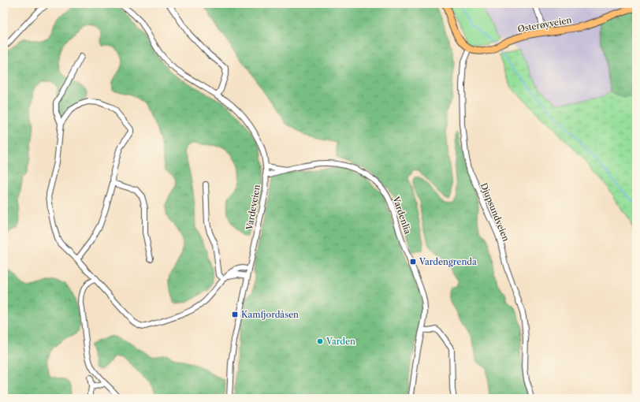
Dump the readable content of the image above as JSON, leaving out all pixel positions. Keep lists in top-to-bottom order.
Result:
{
  "streets": {
    "main road": ["Østerøyveien"],
    "street": ["Vardeveien", "Djupsundveien", "Vardenlia"]
  },
  "crossings": [
    ["Østerøyveien", "Djupsundveien"],
    ["Vardeveien", "Vardenlia"]
  ],
  "places": {
    "transit": ["Vardengrenda", "Kamfjordåsen"],
    "other": ["Varden"]
  }
}
